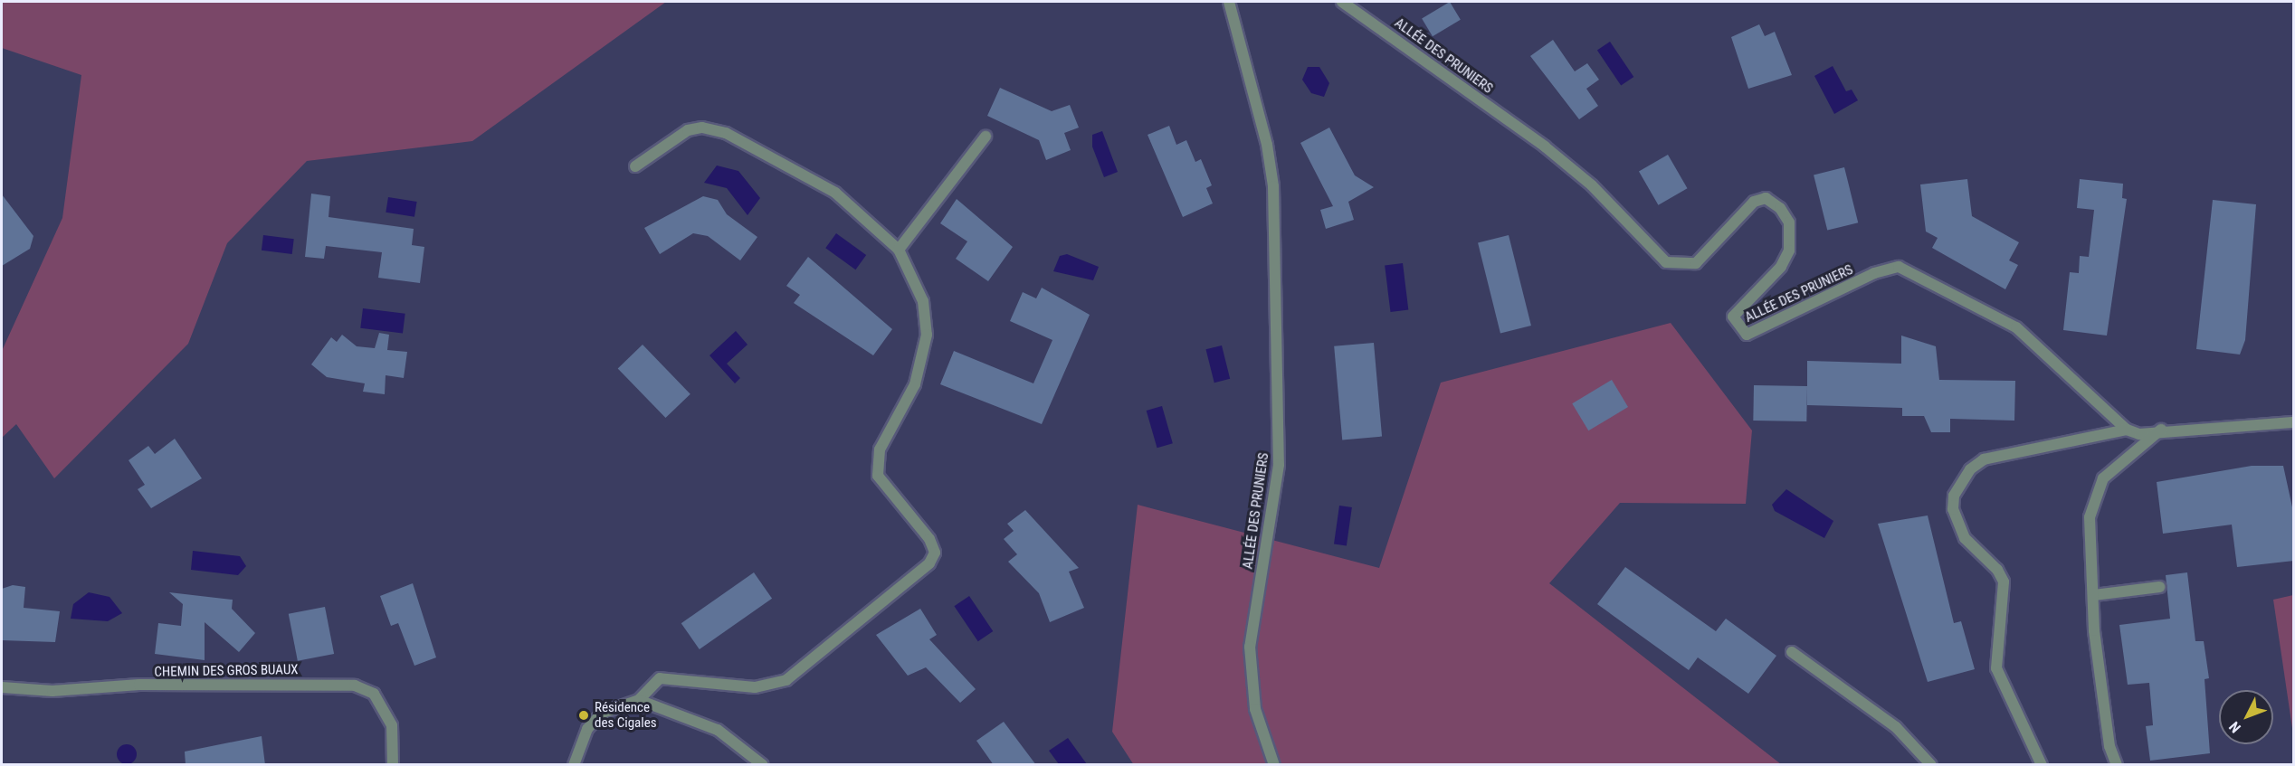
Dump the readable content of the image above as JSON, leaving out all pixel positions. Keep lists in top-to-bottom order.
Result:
{
  "streets": {
    "street": ["ALLÉE DES PRUNIERS", "CHEMIN DES GROS BUAUX"]
  },
  "places": ["Résidence des Cigales"],
  "north": "bottom left"
}
